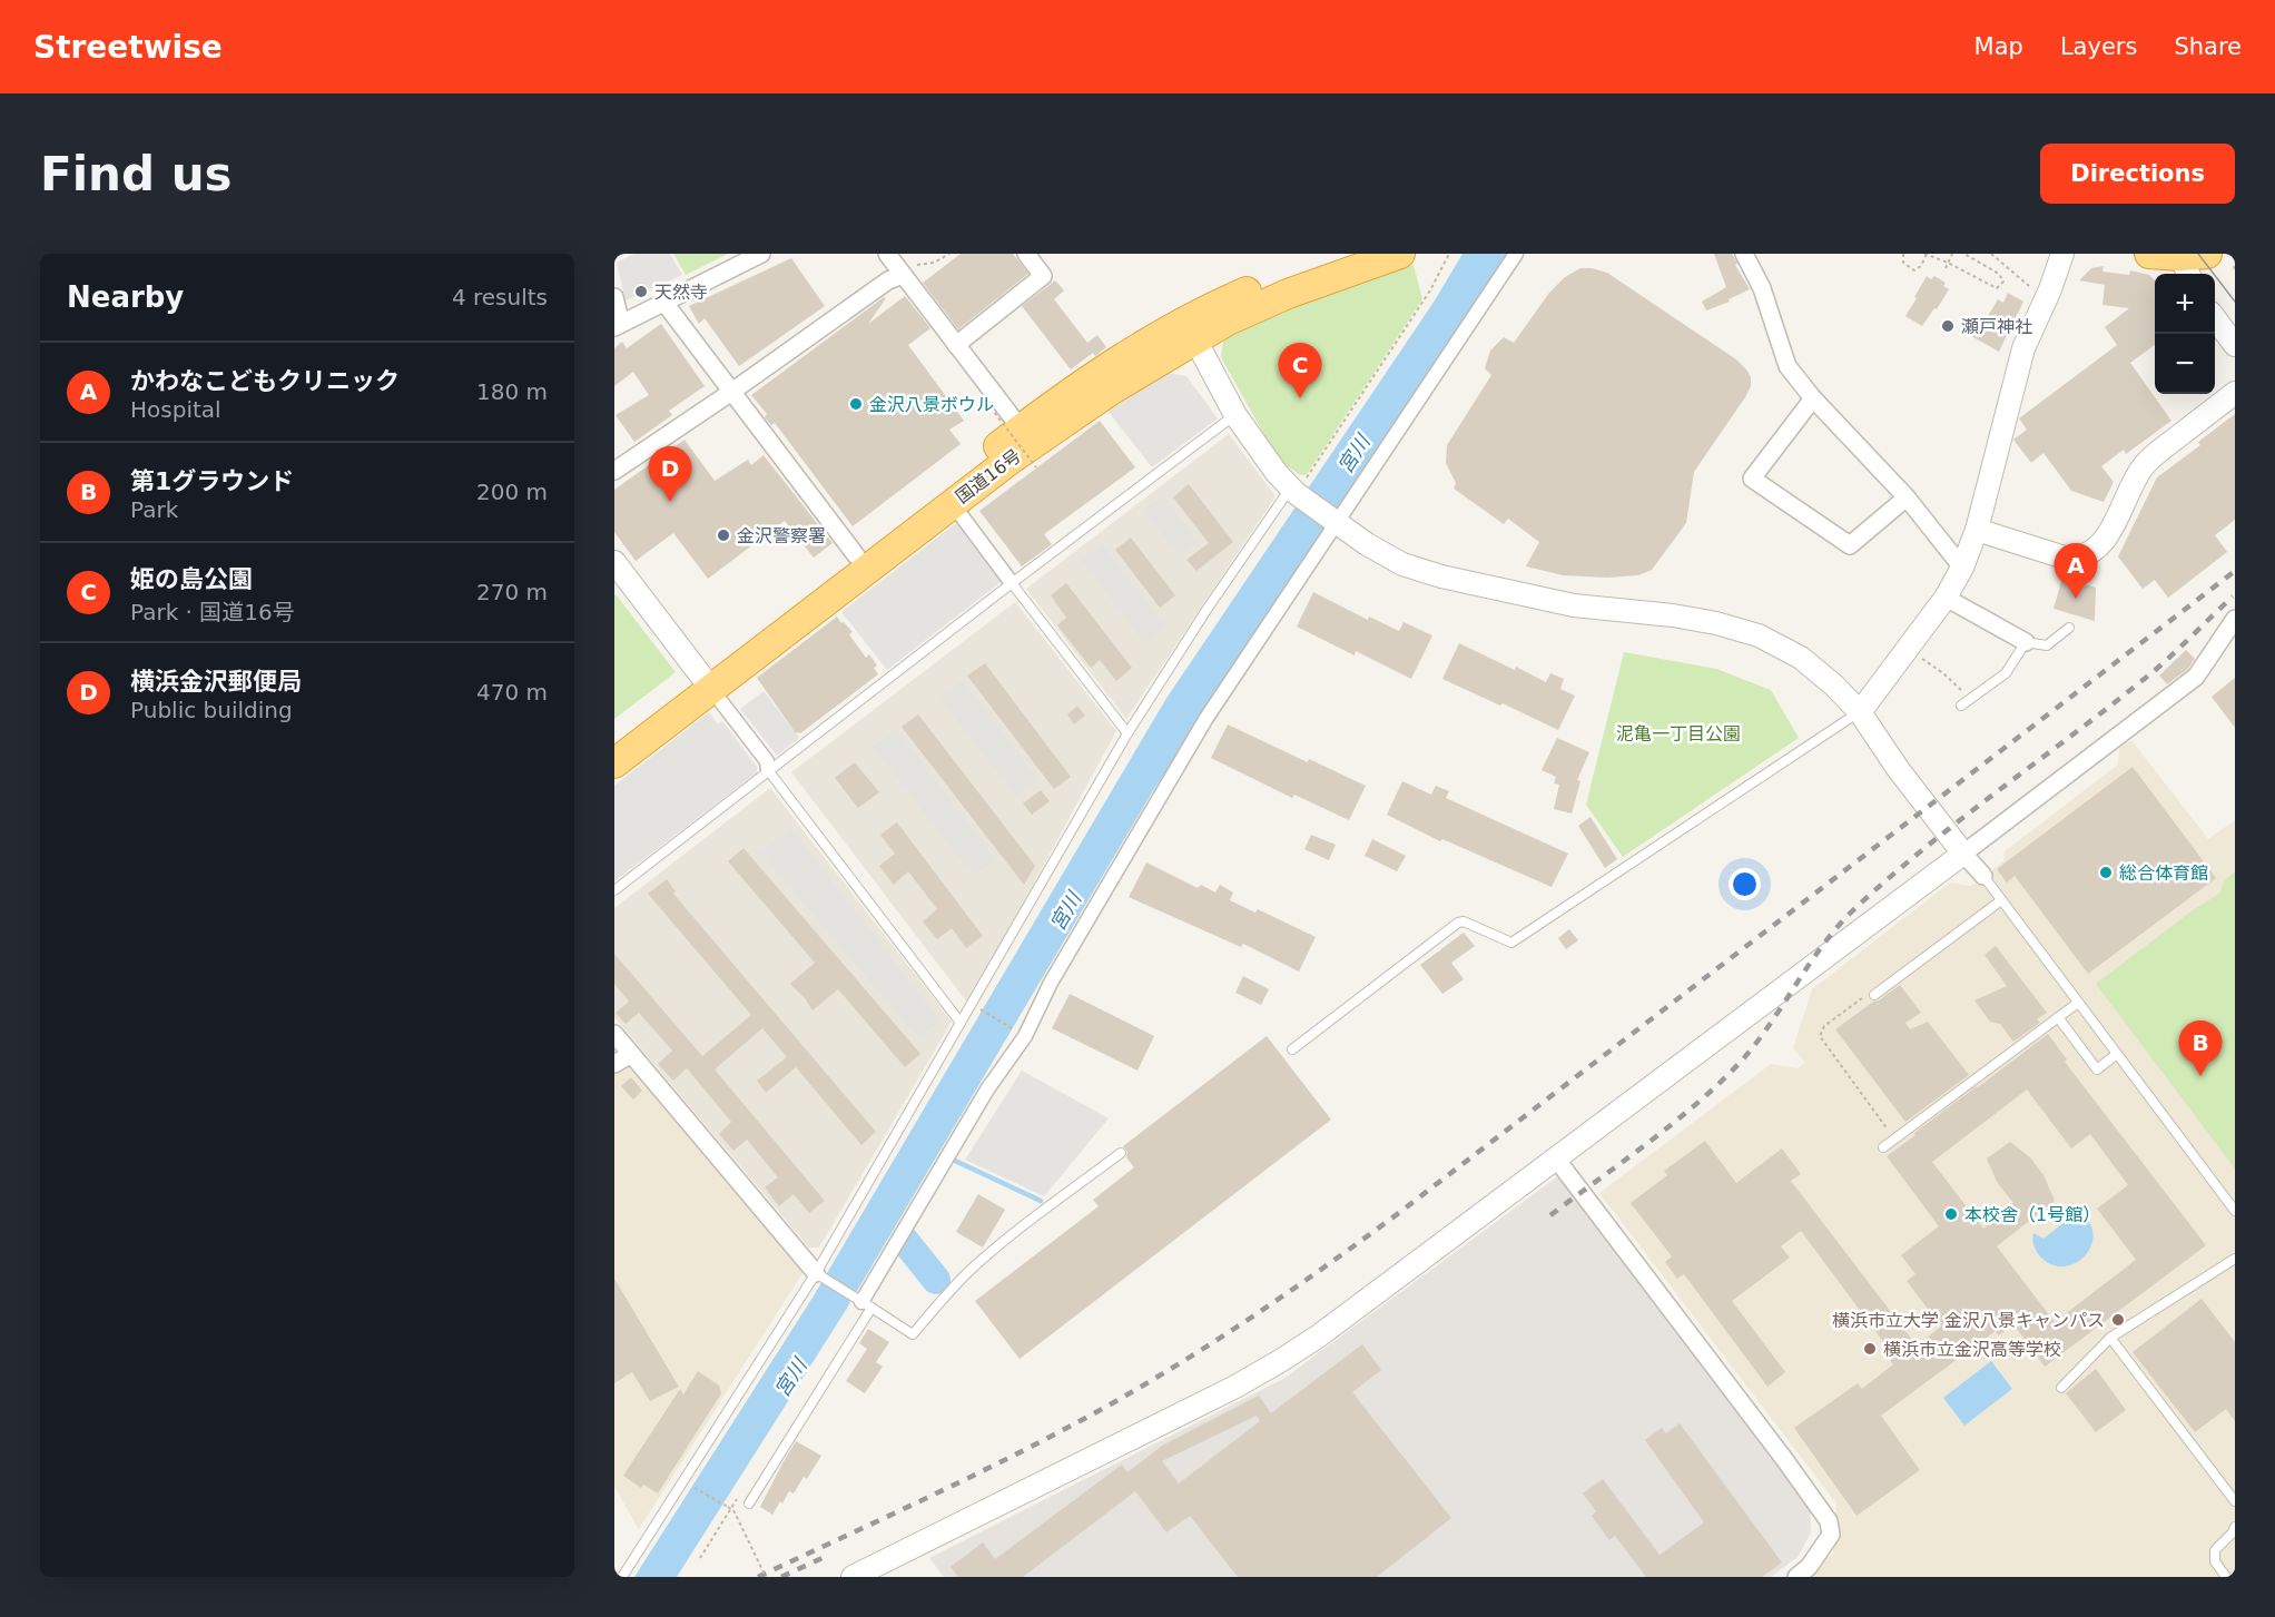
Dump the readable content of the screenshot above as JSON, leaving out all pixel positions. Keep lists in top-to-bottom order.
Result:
{
  "streets": {
    "highway": ["国道16号"]
  },
  "water": ["宮川"],
  "parks": ["泥亀一丁目公園"],
  "places": [
    "天然寺",
    "瀬戸神社",
    "金沢八景ボウル",
    "金沢警察署",
    "総合体育館",
    "本校舎（1号館）",
    "横浜市立大学 金沢八景キャンパス",
    "横浜市立金沢高等学校"
  ],
  "page": {
    "header": "Streetwise",
    "nav": ["Map", "Layers", "Share"],
    "buttons": "Directions",
    "title": "Find us",
    "heading": ["Nearby", "4 results"],
    "map_buttons": ["+", "−"],
    "list": [
      {
        "mark": "A",
        "name": "かわなこどもクリニック",
        "note": "Hospital",
        "value": "180 m"
      },
      {
        "mark": "B",
        "name": "第1グラウンド",
        "note": "Park",
        "value": "200 m"
      },
      {
        "mark": "C",
        "name": "姫の島公園",
        "note": "Park · 国道16号",
        "value": "270 m"
      },
      {
        "mark": "D",
        "name": "横浜金沢郵便局",
        "note": "Public building",
        "value": "470 m"
      }
    ],
    "pins": [
      "C",
      "D",
      "A",
      "B"
    ]
  }
}
